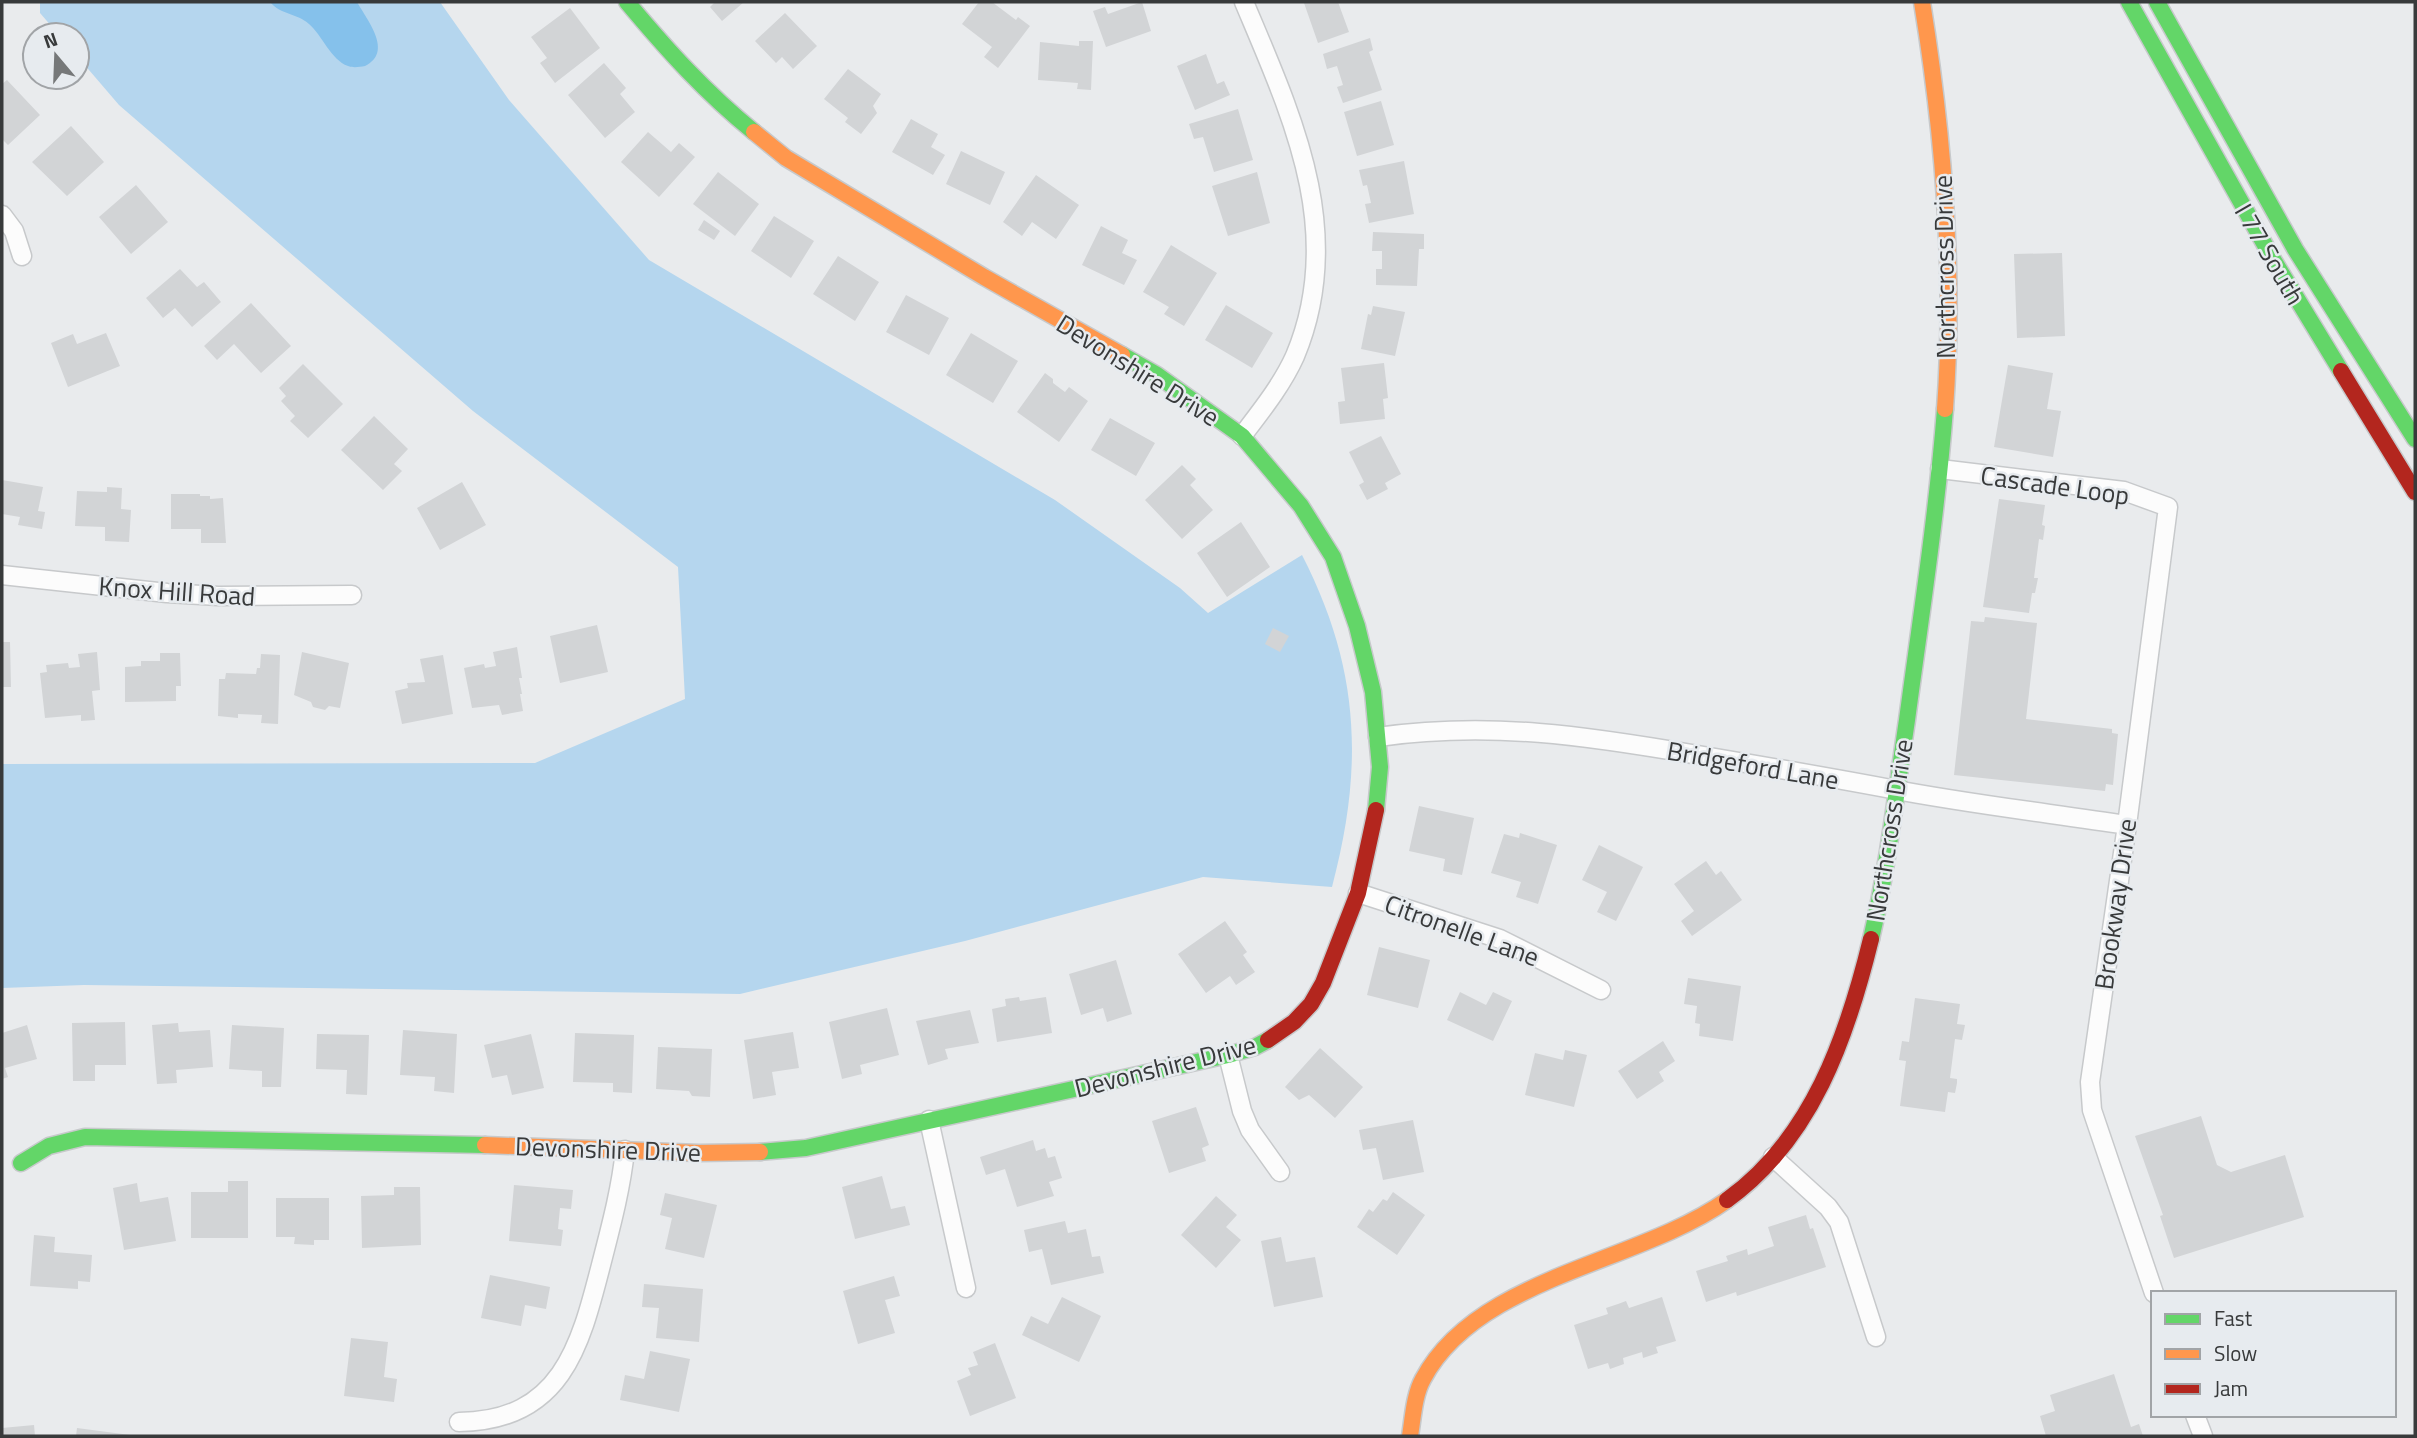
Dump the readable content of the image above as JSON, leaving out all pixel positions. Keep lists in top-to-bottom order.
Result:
{
  "streets": {
    "main road": ["I 77 South", "Northcross Drive", "Devonshire Drive"],
    "street": [
      "Cascade Loop",
      "Knox Hill Road",
      "Bridgeford Lane",
      "Brookway Drive",
      "Citronelle Lane"
    ]
  },
  "crossings": [
    ["Northcross Drive", "Cascade Loop"],
    ["Northcross Drive", "Bridgeford Lane"],
    ["Devonshire Drive", "Bridgeford Lane"],
    ["Devonshire Drive", "Citronelle Lane"],
    ["Cascade Loop", "Brookway Drive"],
    ["Bridgeford Lane", "Brookway Drive"]
  ],
  "legend": ["Fast", "Slow", "Jam"],
  "north": "top"
}
